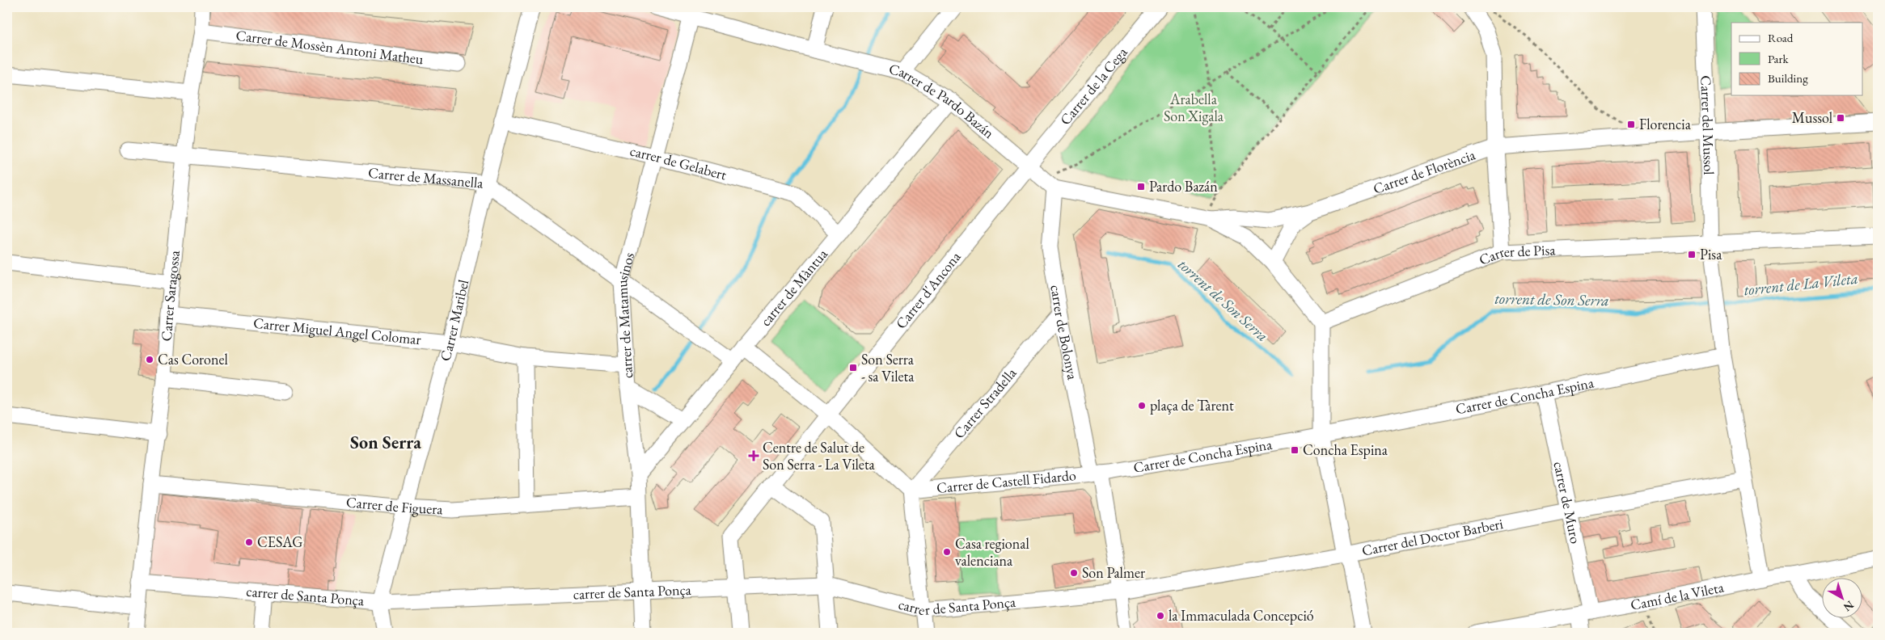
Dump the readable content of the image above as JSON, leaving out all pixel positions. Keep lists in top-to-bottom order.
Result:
{
  "streets": {
    "street": [
      "Carrer de Mossèn Antoni Matheu",
      "Carrer de la Cega",
      "Carrer de Pardo Bazán",
      "Carrer del Mussol",
      "carrer de Gelabert",
      "Carrer de Florència",
      "Carrer de Massanella",
      "Carrer de Pisa",
      "carrer de Màntua",
      "Carrer d'Ancona",
      "Carrer Saragossa",
      "carrer de Matamusinos",
      "Carrer Maribel",
      "Carrer Miguel Angel Colomar",
      "carrer de Bolonya",
      "Carrer de Concha Espina",
      "Carrer Stradella",
      "Carrer de Castell Fidardo",
      "carrer de Muro",
      "Carrer de Figuera",
      "Carrer del Doctor Barberi",
      "carrer de Santa Ponça",
      "Camí de la Vileta"
    ]
  },
  "crossings": [
    ["Carrer de Mossèn Antoni Matheu", "Carrer Saragossa"],
    ["Carrer de la Cega", "Carrer de Pardo Bazán"],
    ["Carrer de la Cega", "Carrer d'Ancona"],
    ["Carrer de Pardo Bazán", "carrer de Màntua"],
    ["Carrer de Pardo Bazán", "Carrer d'Ancona"],
    ["Carrer de Pardo Bazán", "carrer de Matamusinos"],
    ["Carrer de Pardo Bazán", "carrer de Bolonya"],
    ["Carrer del Mussol", "Carrer de Florència"],
    ["Carrer del Mussol", "Carrer de Pisa"],
    ["Carrer del Mussol", "Carrer de Concha Espina"],
    ["carrer de Gelabert", "carrer de Màntua"],
    ["carrer de Gelabert", "carrer de Matamusinos"],
    ["carrer de Gelabert", "Carrer Maribel"],
    ["Carrer de Massanella", "carrer de Màntua"],
    ["Carrer de Massanella", "Carrer Saragossa"],
    ["Carrer de Massanella", "carrer de Matamusinos"],
    ["Carrer de Massanella", "Carrer Maribel"],
    ["carrer de Màntua", "carrer de Matamusinos"],
    ["Carrer d'Ancona", "carrer de Santa Ponça"],
    ["Carrer Saragossa", "Carrer Miguel Angel Colomar"],
    ["Carrer Saragossa", "Carrer de Figuera"],
    ["Carrer Saragossa", "carrer de Santa Ponça"],
    ["carrer de Matamusinos", "Carrer Miguel Angel Colomar"],
    ["carrer de Matamusinos", "Carrer de Figuera"],
    ["carrer de Matamusinos", "carrer de Santa Ponça"],
    ["Carrer Maribel", "Carrer Miguel Angel Colomar"],
    ["Carrer Maribel", "Carrer de Figuera"],
    ["Carrer Maribel", "carrer de Santa Ponça"],
    ["carrer de Bolonya", "Carrer de Concha Espina"],
    ["carrer de Bolonya", "Carrer Stradella"],
    ["carrer de Bolonya", "Carrer de Castell Fidardo"],
    ["carrer de Bolonya", "Carrer del Doctor Barberi"],
    ["carrer de Bolonya", "carrer de Santa Ponça"],
    ["Carrer de Concha Espina", "Carrer de Castell Fidardo"],
    ["Carrer de Concha Espina", "carrer de Muro"],
    ["Carrer Stradella", "Carrer de Castell Fidardo"],
    ["carrer de Muro", "Carrer del Doctor Barberi"],
    ["carrer de Muro", "Camí de la Vileta"],
    ["Carrer del Doctor Barberi", "carrer de Santa Ponça"]
  ],
  "districts": ["Son Serra"],
  "water": ["torrent de La Vileta", "torrent de Son Serra"],
  "parks": ["Arabella Son Xigala"],
  "places": {
    "transit": [
      "Mussol",
      "Florencia",
      "Pardo Bazán",
      "Pisa",
      "Son Serra - sa Vileta",
      "Concha Espina"
    ],
    "other": [
      "Cas Coronel",
      "plaça de Tàrent",
      "CESAG",
      "Casa regional valenciana",
      "Son Palmer",
      "la Immaculada Concepció"
    ],
    "health": ["Centre de Salut de Son Serra - La Vileta"]
  },
  "legend": ["Road", "Park", "Building"],
  "north": "bottom right"
}
